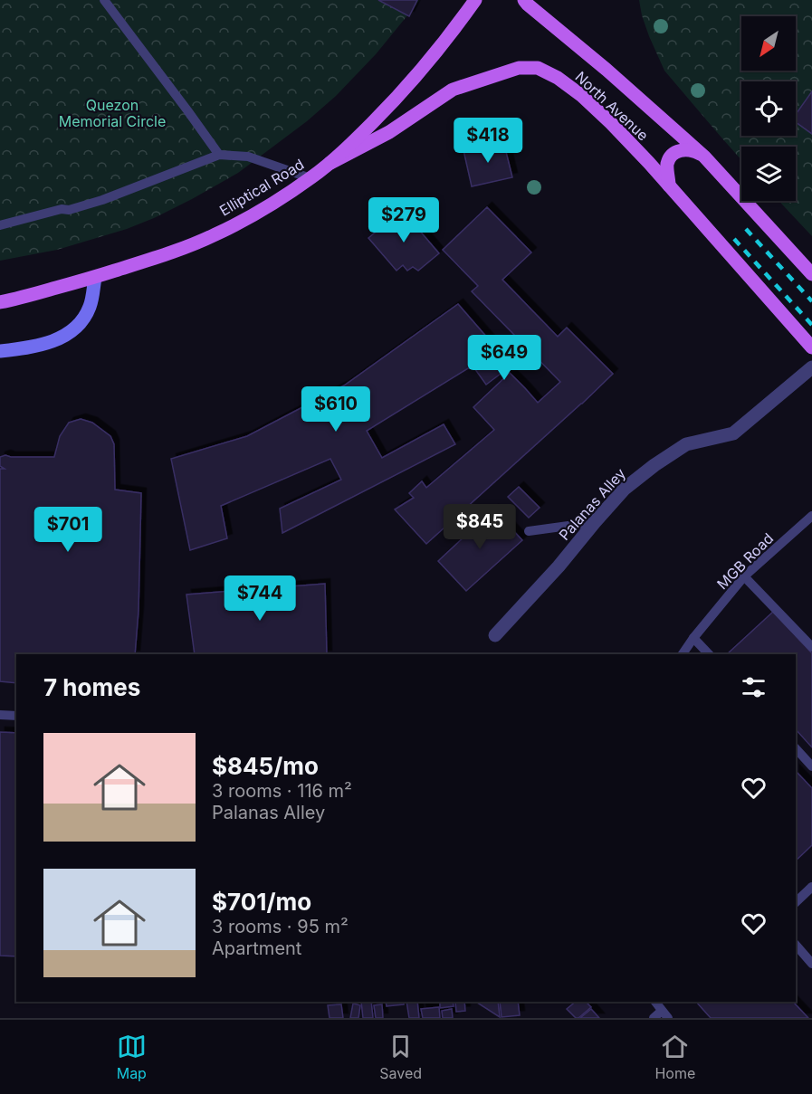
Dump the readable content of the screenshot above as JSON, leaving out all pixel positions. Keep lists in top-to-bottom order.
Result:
{
  "streets": {
    "main road": ["North Avenue", "Elliptical Road"],
    "street": ["Palanas Alley"],
    "lane": ["MGB Road"]
  },
  "crossings": [
    ["North Avenue", "Elliptical Road"]
  ],
  "parks": ["Quezon Memorial Circle"],
  "north": "bottom left",
  "page": {
    "price": [
      "$418",
      "$279",
      "$649",
      "$610",
      "$845",
      "$701",
      "$744"
    ],
    "heading": "7 homes",
    "list": [
      {
        "name": "$845/mo",
        "note": "3 rooms · 116 m² · Palanas Alley"
      },
      {
        "name": "$701/mo",
        "note": "3 rooms · 95 m² · Apartment"
      }
    ],
    "tabs": ["Map", "Saved", "Home"]
  }
}
